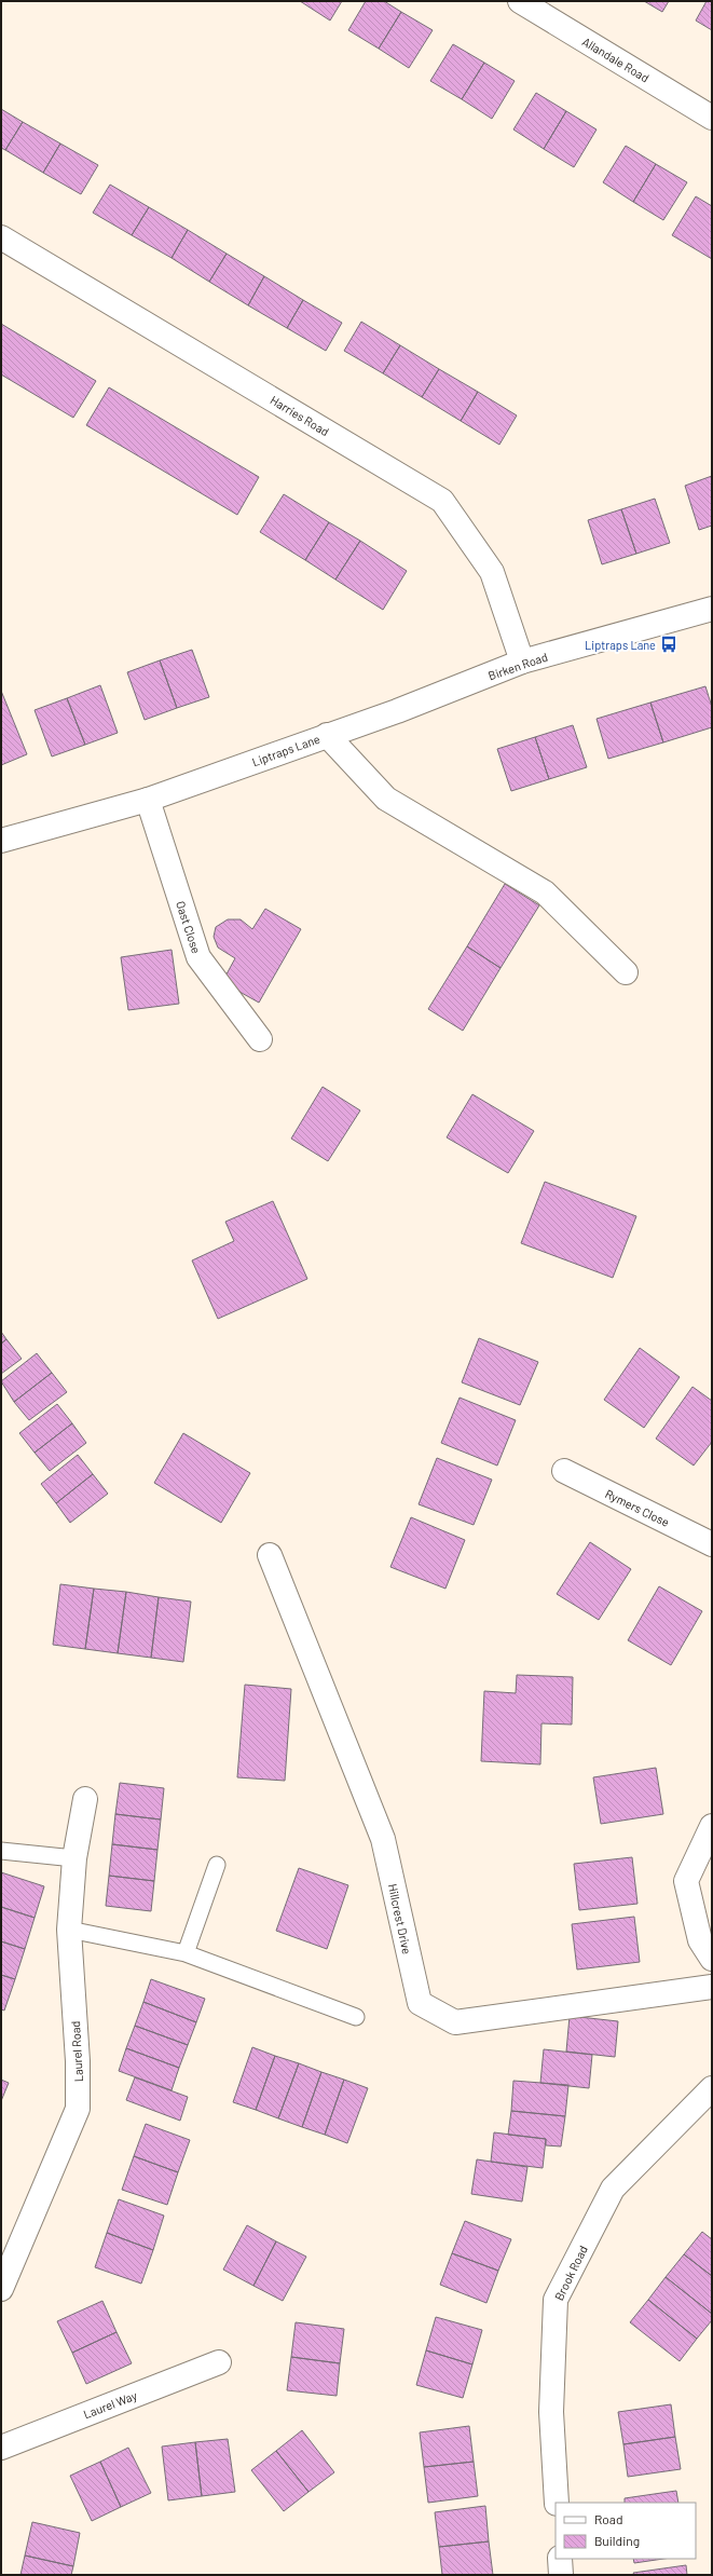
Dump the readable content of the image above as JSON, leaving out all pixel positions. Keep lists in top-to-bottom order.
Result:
{
  "streets": {
    "street": [
      "Allandale Road",
      "Harries Road",
      "Birken Road",
      "Liptraps Lane",
      "Oast Close",
      "Rymers Close",
      "Hillcrest Drive",
      "Laurel Road",
      "Brook Road",
      "Laurel Way"
    ]
  },
  "crossings": [
    ["Harries Road", "Birken Road"],
    ["Birken Road", "Liptraps Lane"],
    ["Liptraps Lane", "Oast Close"]
  ],
  "places": {
    "bus stop": ["Liptraps Lane"]
  },
  "legend": ["Road", "Building"]
}
